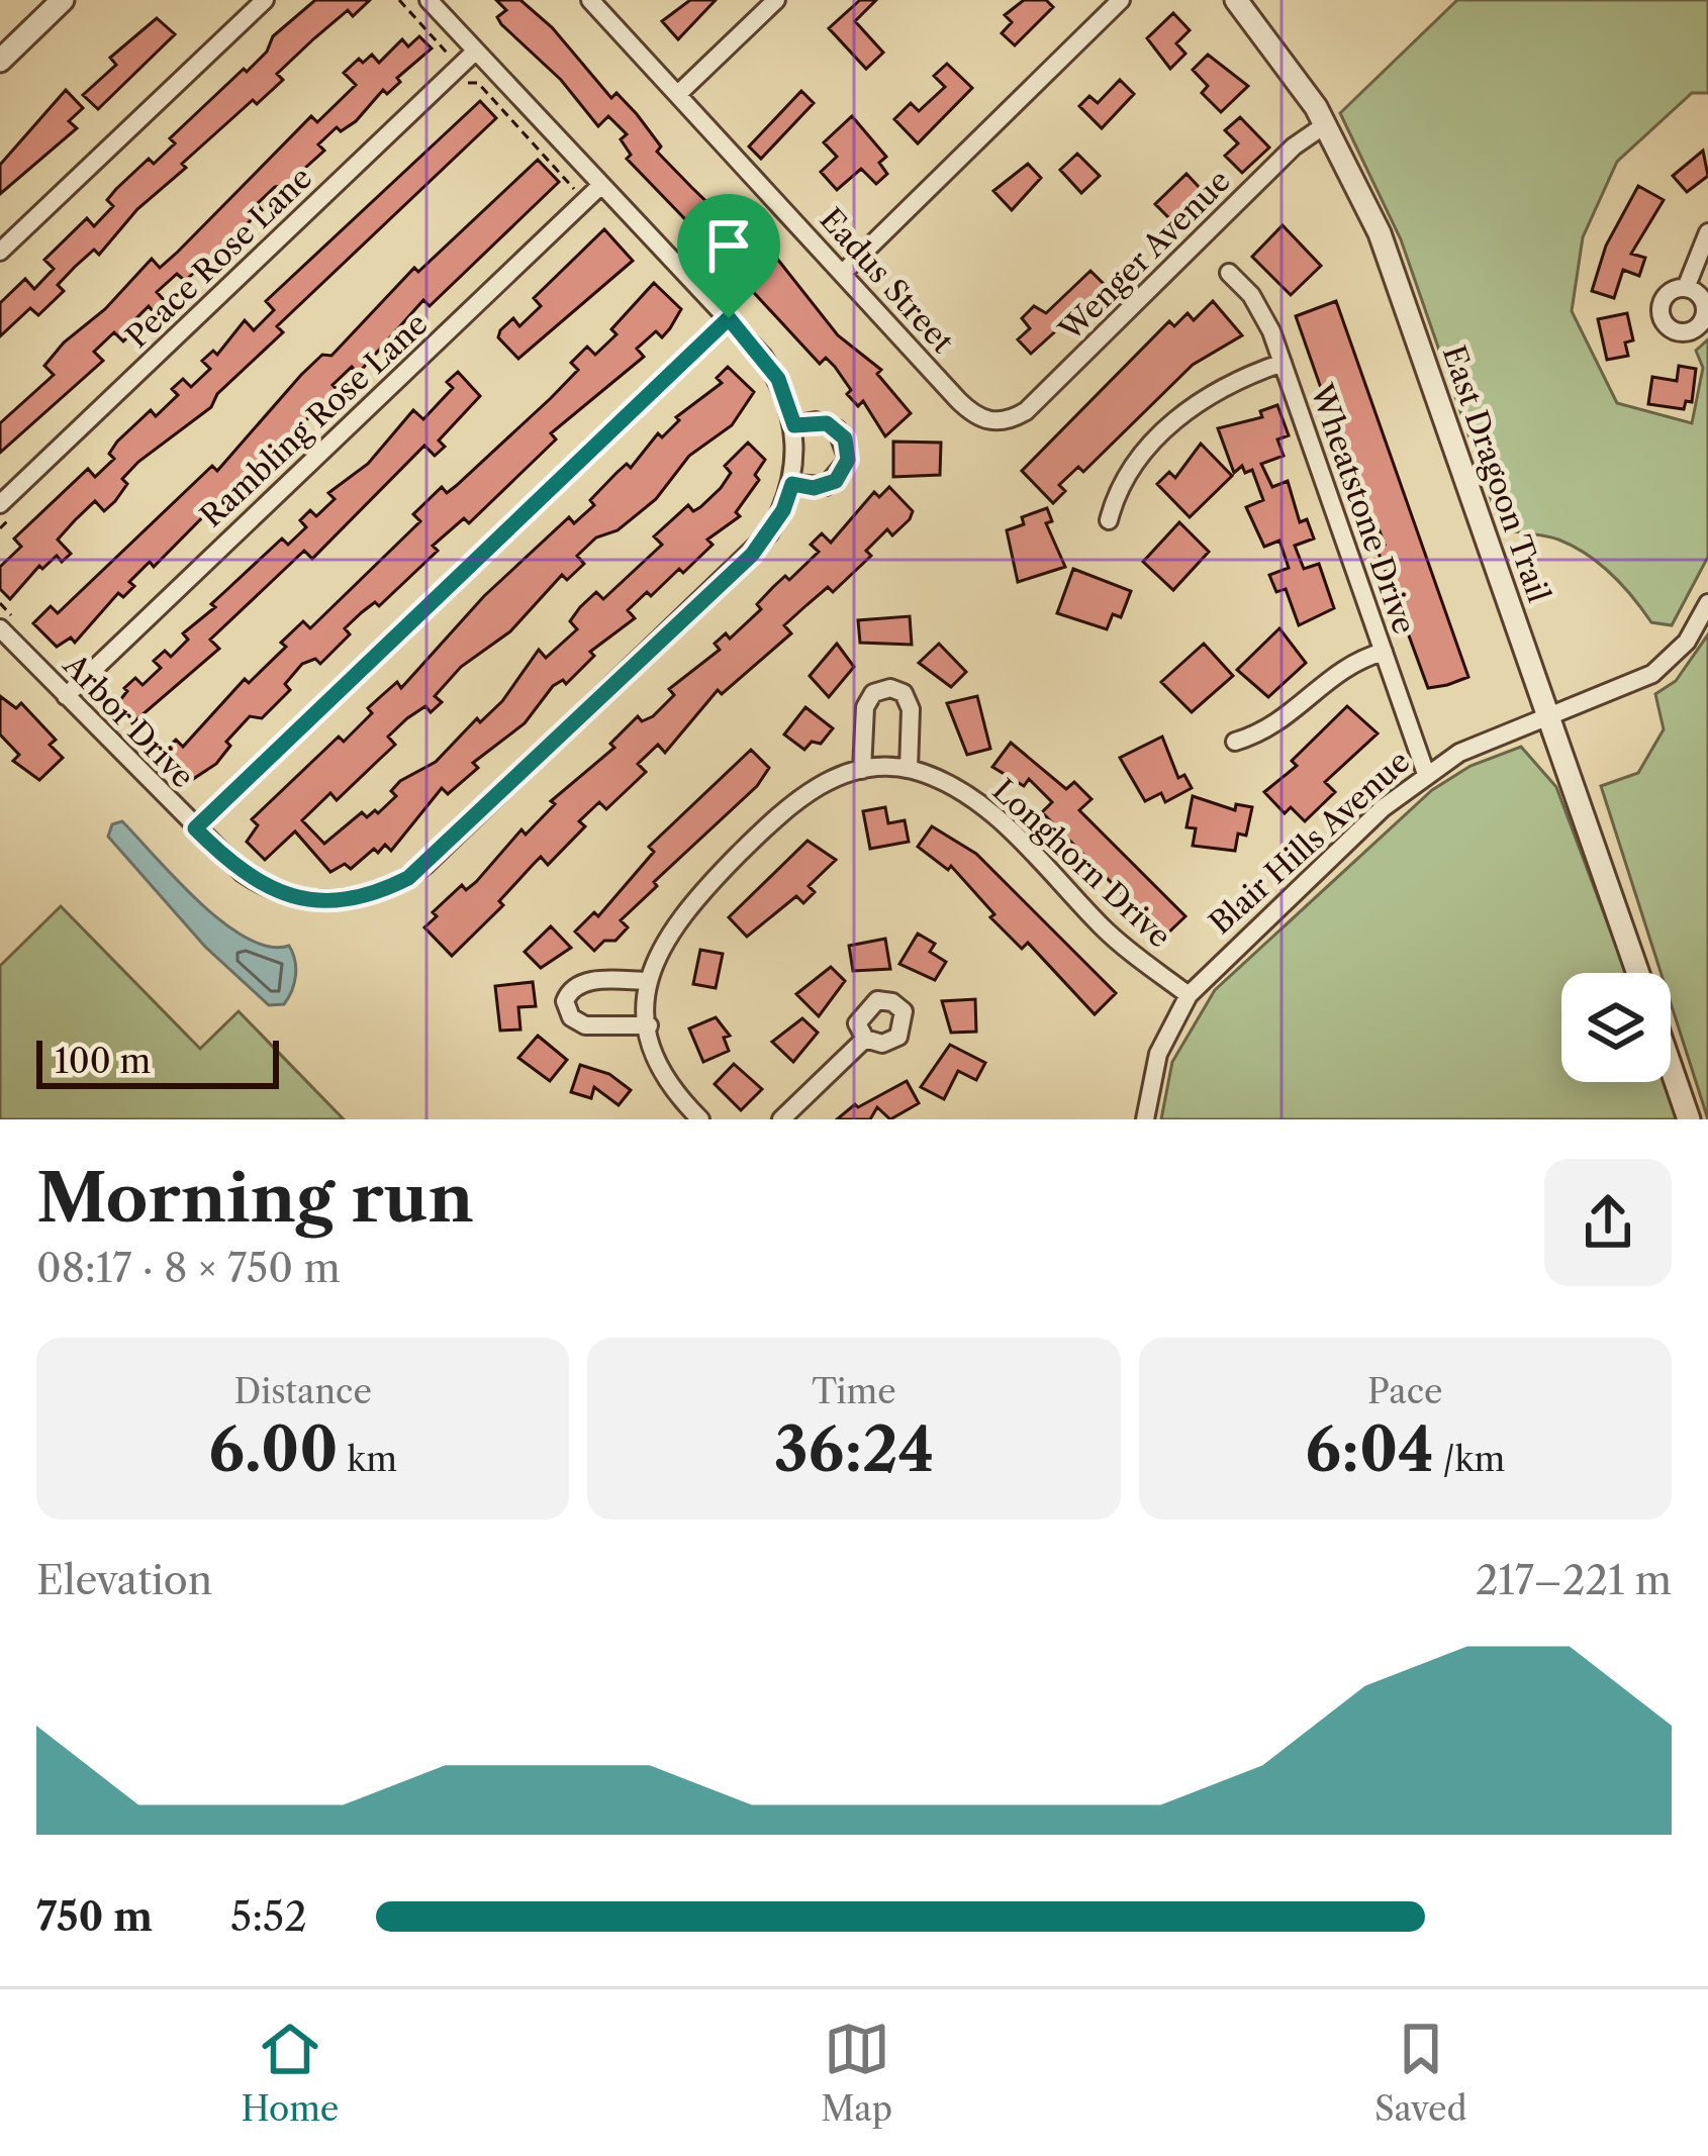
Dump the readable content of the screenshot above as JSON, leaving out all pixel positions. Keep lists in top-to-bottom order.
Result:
{
  "streets": {
    "street": [
      "Wenger Avenue",
      "Peace Rose Lane",
      "Eadus Street",
      "Rambling Rose Lane",
      "East Dragoon Trail",
      "Wheatstone Drive",
      "Arbor Drive",
      "Blair Hills Avenue",
      "Longhorn Drive"
    ]
  },
  "crossings": [
    ["Wenger Avenue", "Eadus Street"],
    ["Wenger Avenue", "East Dragoon Trail"],
    ["Rambling Rose Lane", "Arbor Drive"],
    ["East Dragoon Trail", "Blair Hills Avenue"],
    ["Wheatstone Drive", "Blair Hills Avenue"],
    ["Blair Hills Avenue", "Longhorn Drive"]
  ],
  "scale_bar": "100 m",
  "page": {
    "scale": "100 m",
    "heading": ["Morning run", "08:17 · 8 × 750 m"],
    "stats": [
      ["Distance", "6.00 km"],
      ["Time", "36:24"],
      ["Pace", "6:04 /km"]
    ],
    "chart": ["Elevation", "217–221 m"],
    "list": [
      {
        "name": "750 m",
        "note": "5:52"
      }
    ],
    "tabs": ["Home", "Map", "Saved"]
  }
}
